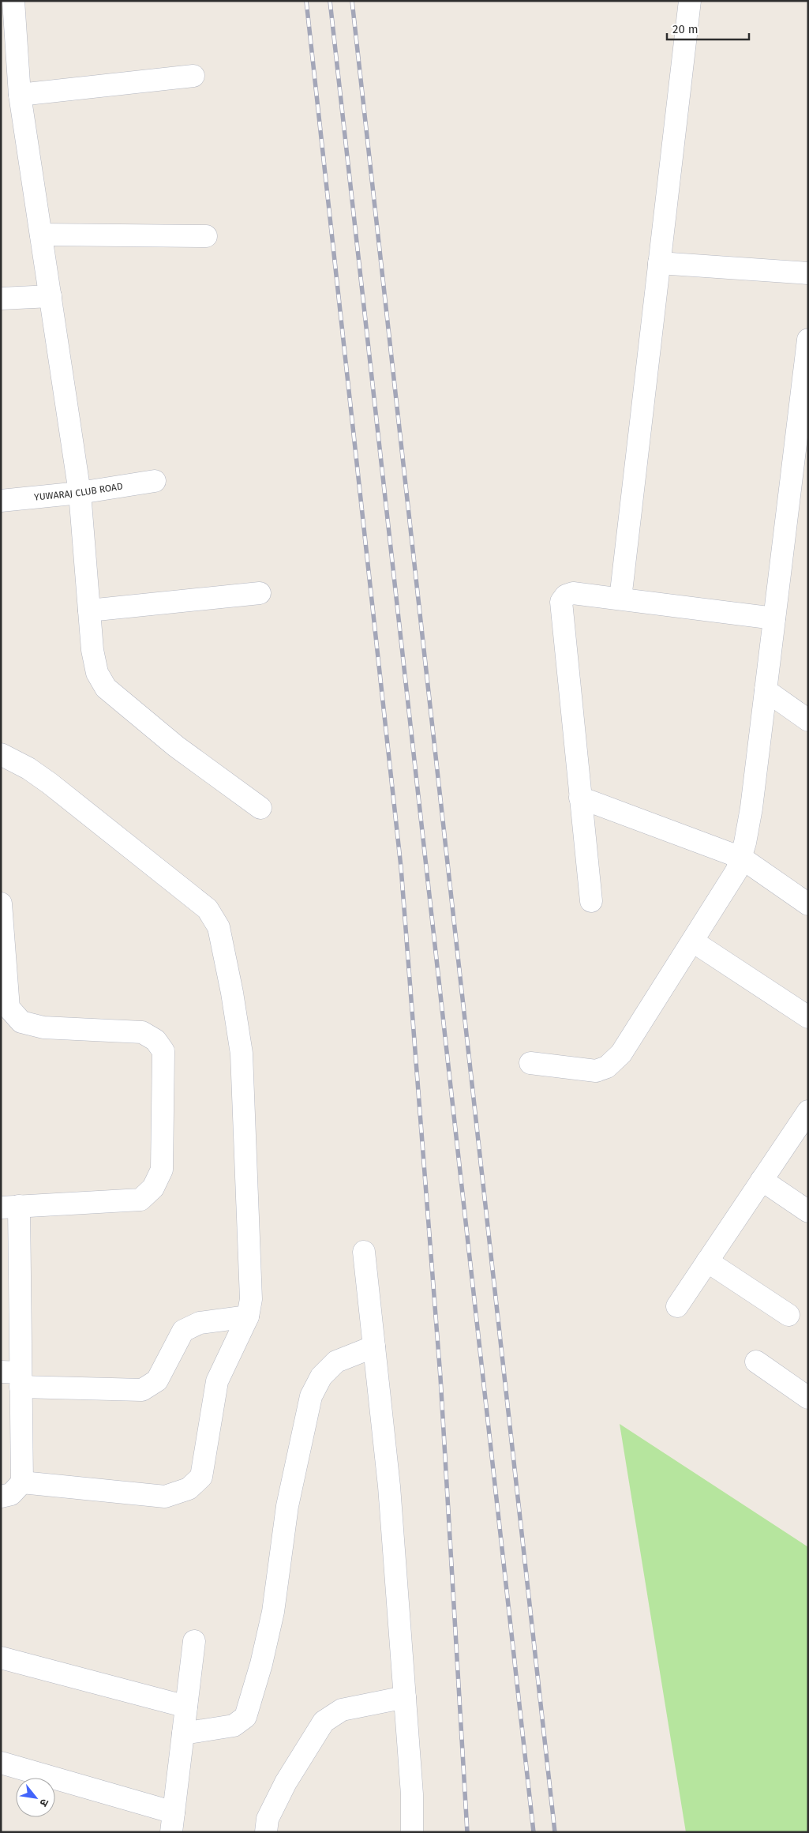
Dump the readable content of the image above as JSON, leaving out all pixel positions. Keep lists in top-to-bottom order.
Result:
{
  "streets": {
    "street": ["YUWARAJ CLUB ROAD"]
  },
  "scale_bar": "20 m",
  "north": "bottom right"
}
